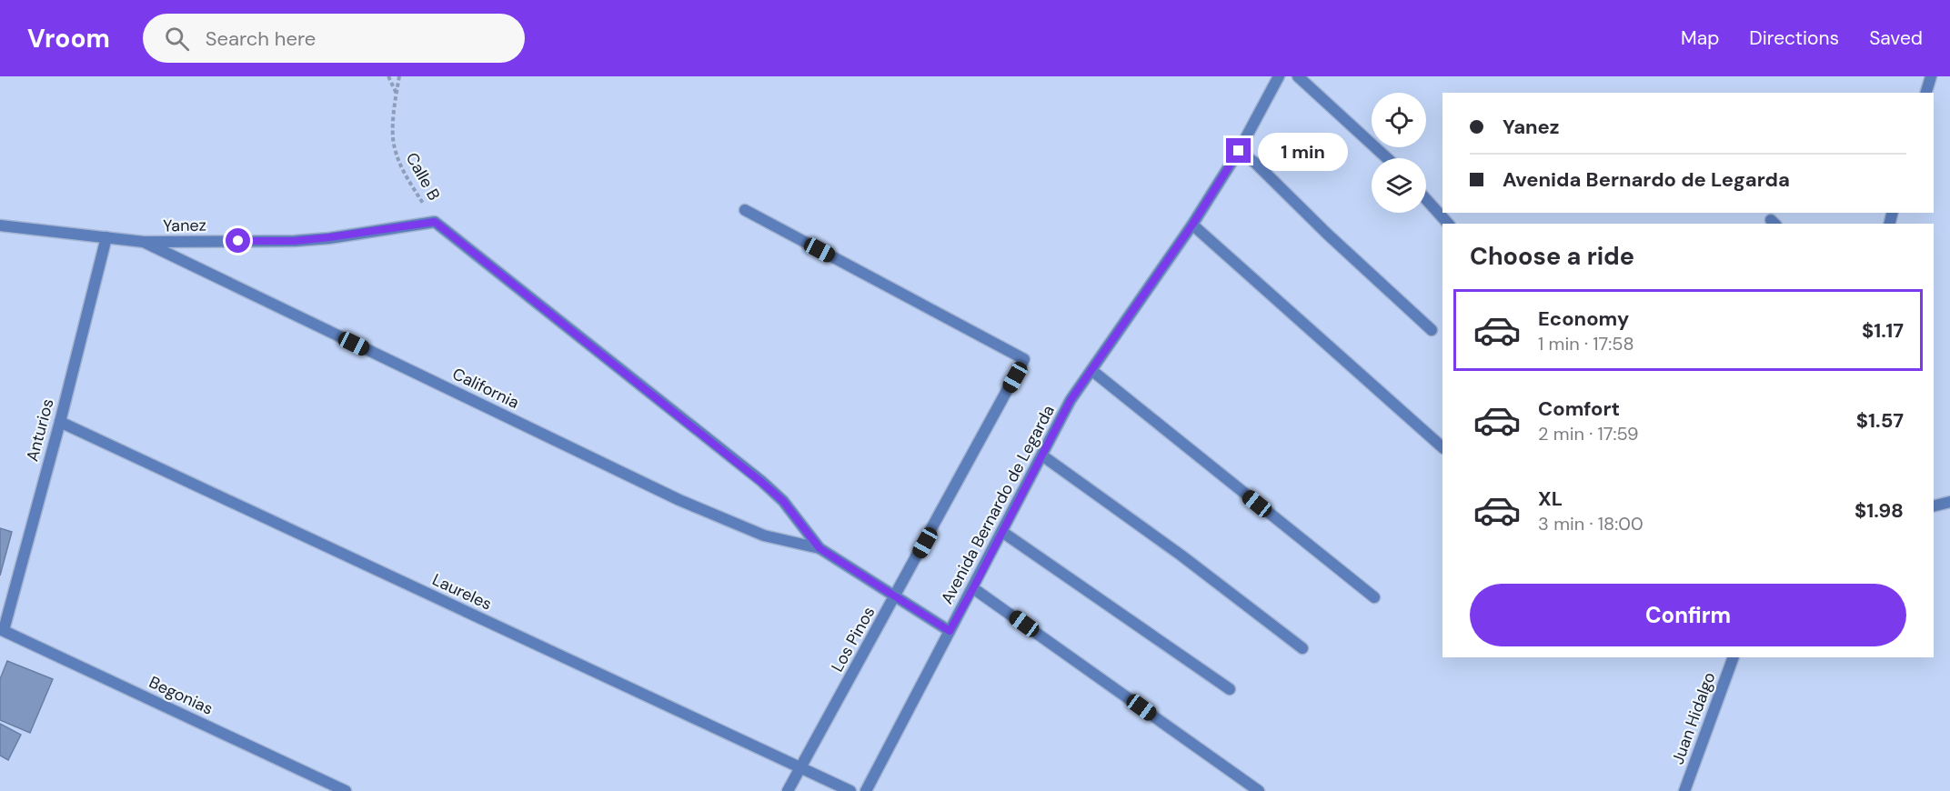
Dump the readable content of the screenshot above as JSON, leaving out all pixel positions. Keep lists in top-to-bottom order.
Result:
{
  "streets": {
    "street": [
      "Yanez",
      "California",
      "Anturios",
      "Avenida Bernardo de Legarda",
      "Laureles",
      "Los Pinos",
      "Begonias",
      "Juan Hidalgo"
    ],
    "path": ["Calle B"]
  },
  "crossings": [
    ["Calle B", "Yanez"],
    ["Yanez", "California"],
    ["Yanez", "Anturios"],
    ["Anturios", "Laureles"],
    ["Anturios", "Begonias"],
    ["Laureles", "Los Pinos"]
  ],
  "page": {
    "header": "Vroom",
    "search": "Search here",
    "nav": ["Map", "Directions", "Saved"],
    "banner": ["Yanez", "Avenida Bernardo de Legarda"],
    "bubble": "1 min",
    "heading": "Choose a ride",
    "list": [
      {
        "name": "Economy",
        "note": "1 min · 17:58",
        "value": "$1.17"
      },
      {
        "name": "Comfort",
        "note": "2 min · 17:59",
        "value": "$1.57"
      },
      {
        "name": "XL",
        "note": "3 min · 18:00",
        "value": "$1.98"
      }
    ],
    "buttons": "Confirm"
  }
}
